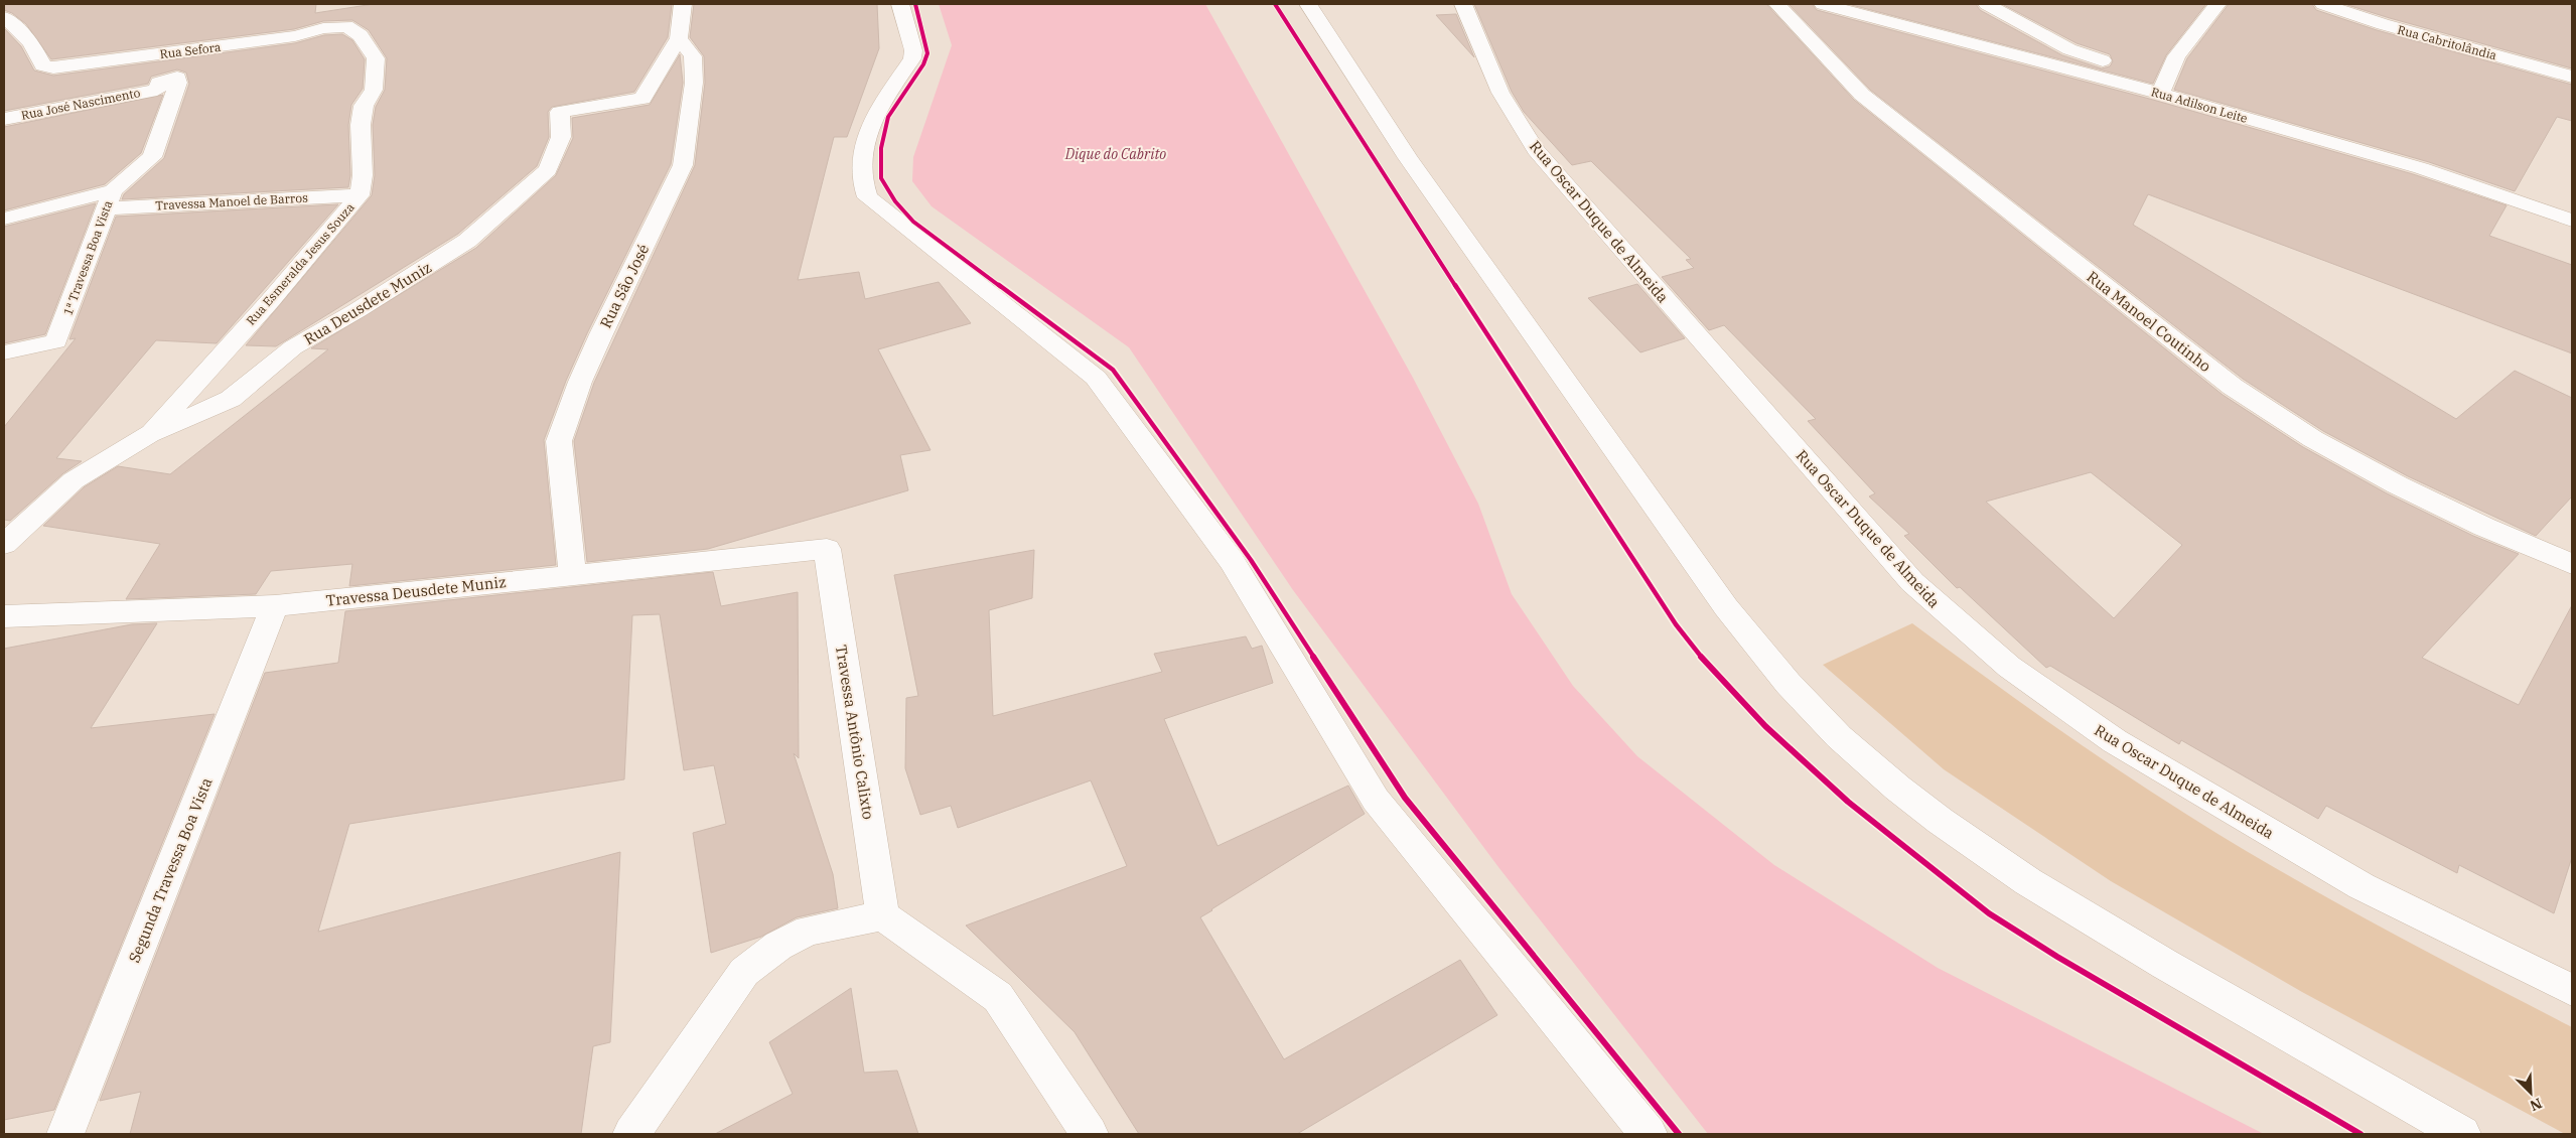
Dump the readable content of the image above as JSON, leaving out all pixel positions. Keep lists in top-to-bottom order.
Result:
{
  "streets": {
    "street": [
      "Rua Cabritolândia",
      "Rua Sefora",
      "Rua José Nascimento",
      "Rua Adilson Leite",
      "Travessa Manoel de Barros",
      "Rua Oscar Duque de Almeida",
      "1ª Travessa Boa Vista",
      "Rua Esmeralda Jesus Souza",
      "Rua Sâo José",
      "Rua Deusdete Muniz",
      "Rua Manoel Coutinho",
      "Travessa Deusdete Muniz",
      "Travessa Antônio Calixto",
      "Segunda Travessa Boa Vista"
    ]
  },
  "crossings": [
    ["Rua Sefora", "Rua Esmeralda Jesus Souza"],
    ["Rua José Nascimento", "1ª Travessa Boa Vista"],
    ["Travessa Manoel de Barros", "1ª Travessa Boa Vista"],
    ["Travessa Manoel de Barros", "Rua Esmeralda Jesus Souza"],
    ["Rua Esmeralda Jesus Souza", "Rua Deusdete Muniz"],
    ["Rua Sâo José", "Rua Deusdete Muniz"],
    ["Rua Sâo José", "Travessa Deusdete Muniz"],
    ["Travessa Deusdete Muniz", "Travessa Antônio Calixto"],
    ["Travessa Deusdete Muniz", "Segunda Travessa Boa Vista"]
  ],
  "water": ["Dique do Cabrito"],
  "north": "bottom right"
}
